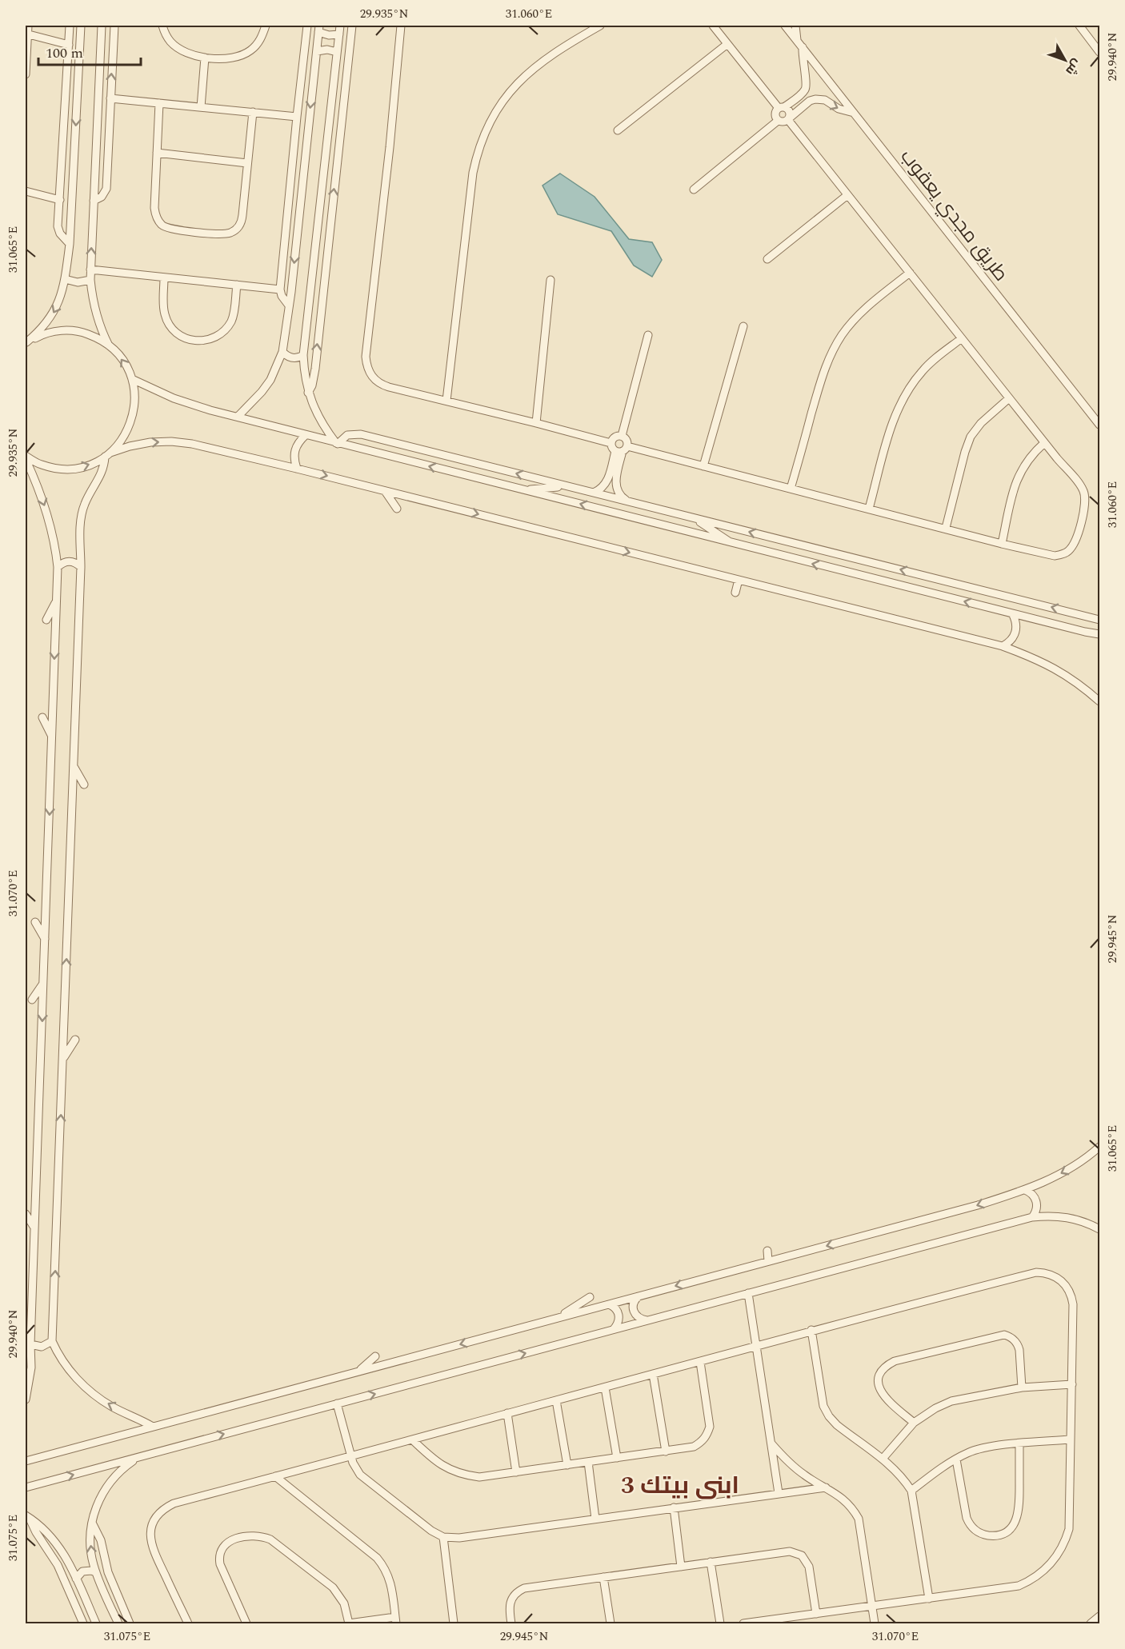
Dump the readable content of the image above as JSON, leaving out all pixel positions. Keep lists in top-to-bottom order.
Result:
{
  "streets": {
    "street": ["طريق مجدي يعقوب"]
  },
  "districts": ["ابنى بيتك 3"],
  "scale_bar": "100 m",
  "north": "bottom right",
  "coordinates": [
    "29.935°N",
    "31.060°E",
    "29.940°N",
    "31.065°E",
    "31.070°E",
    "29.945°N",
    "31.075°E"
  ]
}
